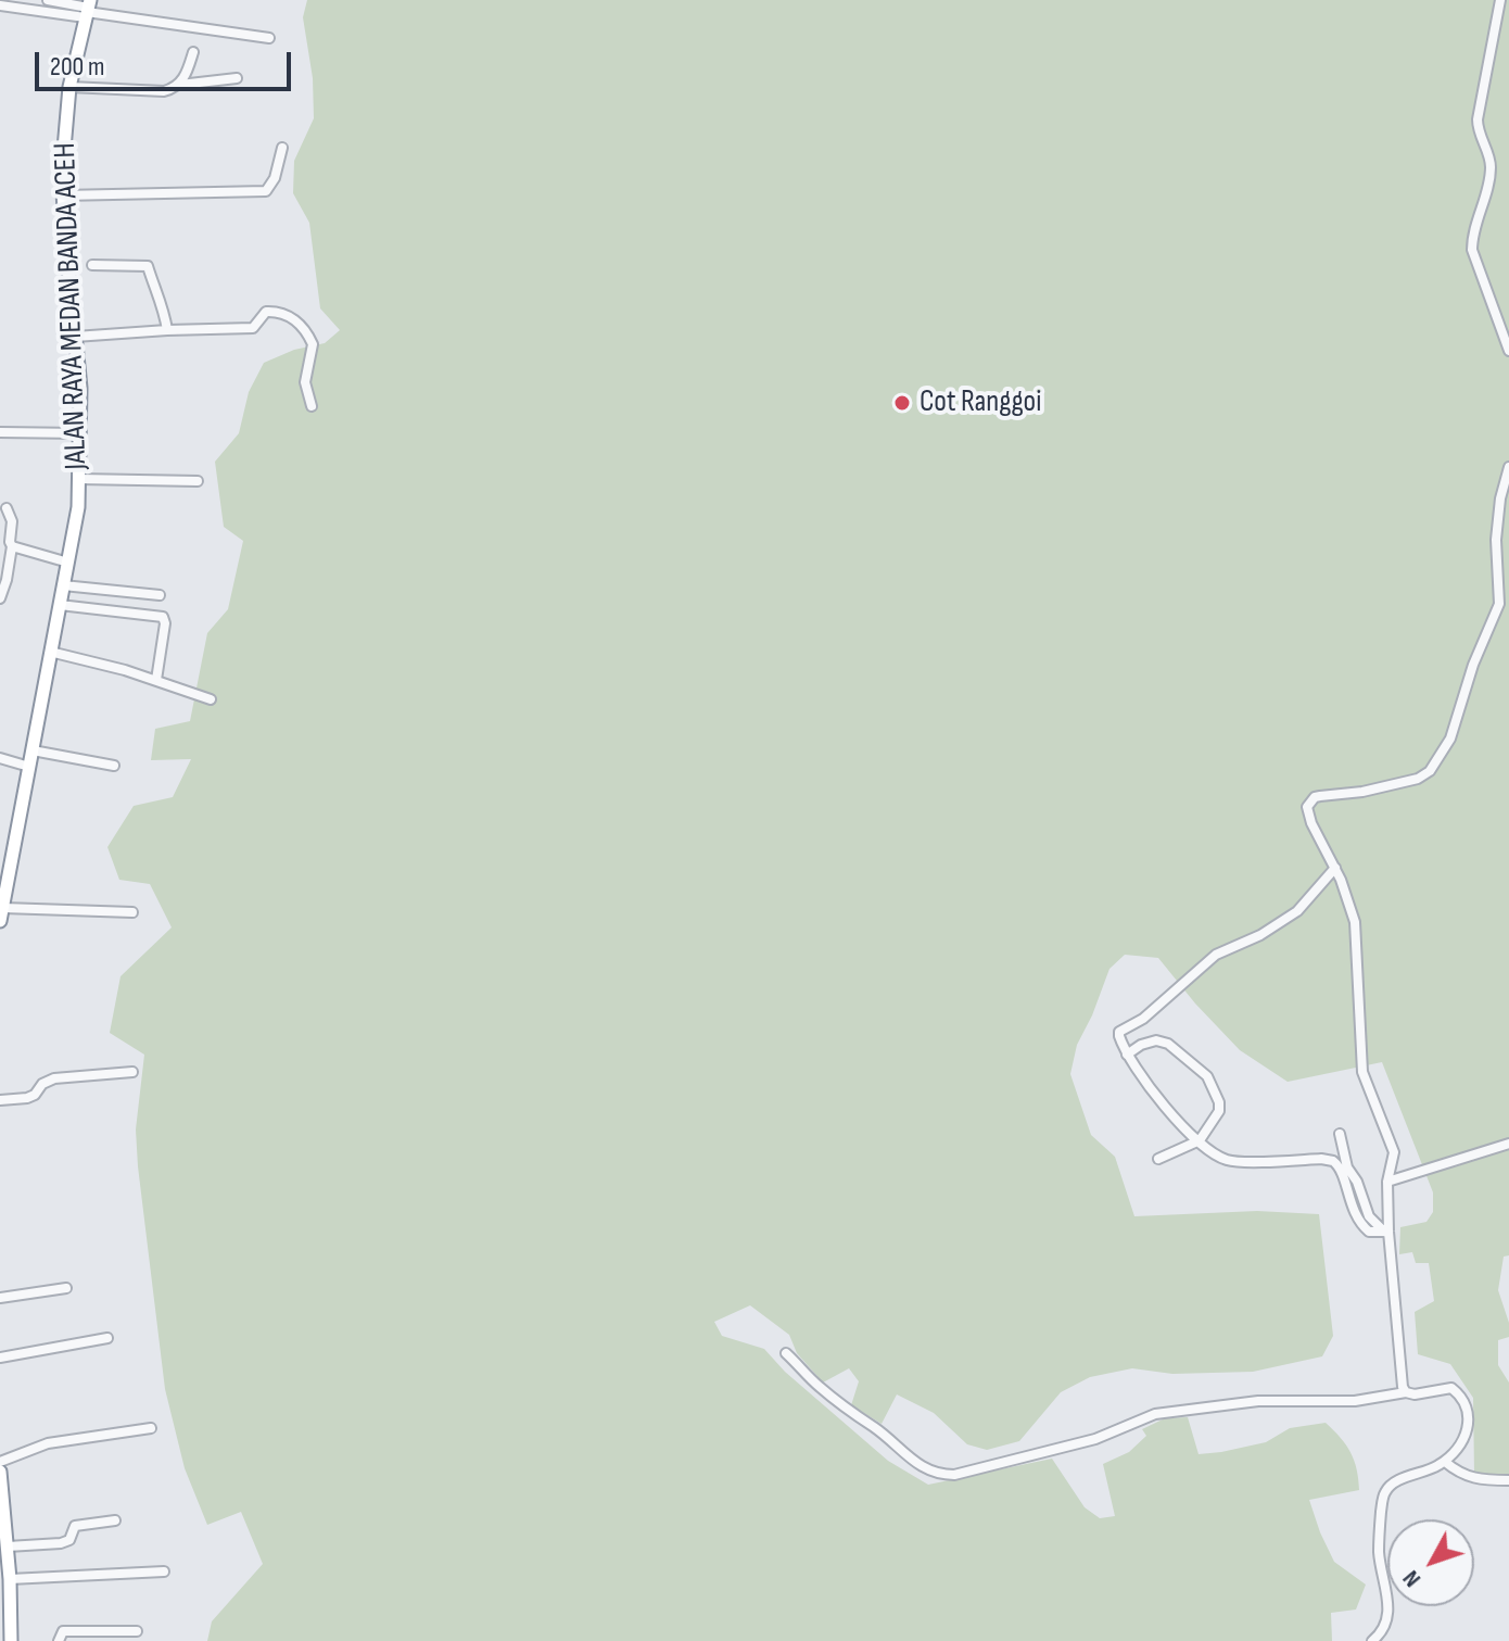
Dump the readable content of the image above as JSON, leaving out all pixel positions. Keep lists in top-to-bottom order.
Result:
{
  "streets": {
    "highway": ["JALAN RAYA MEDAN BANDA ACEH"]
  },
  "places": ["Cot Ranggoi"],
  "scale_bar": "200 m",
  "north": "bottom left"
}
